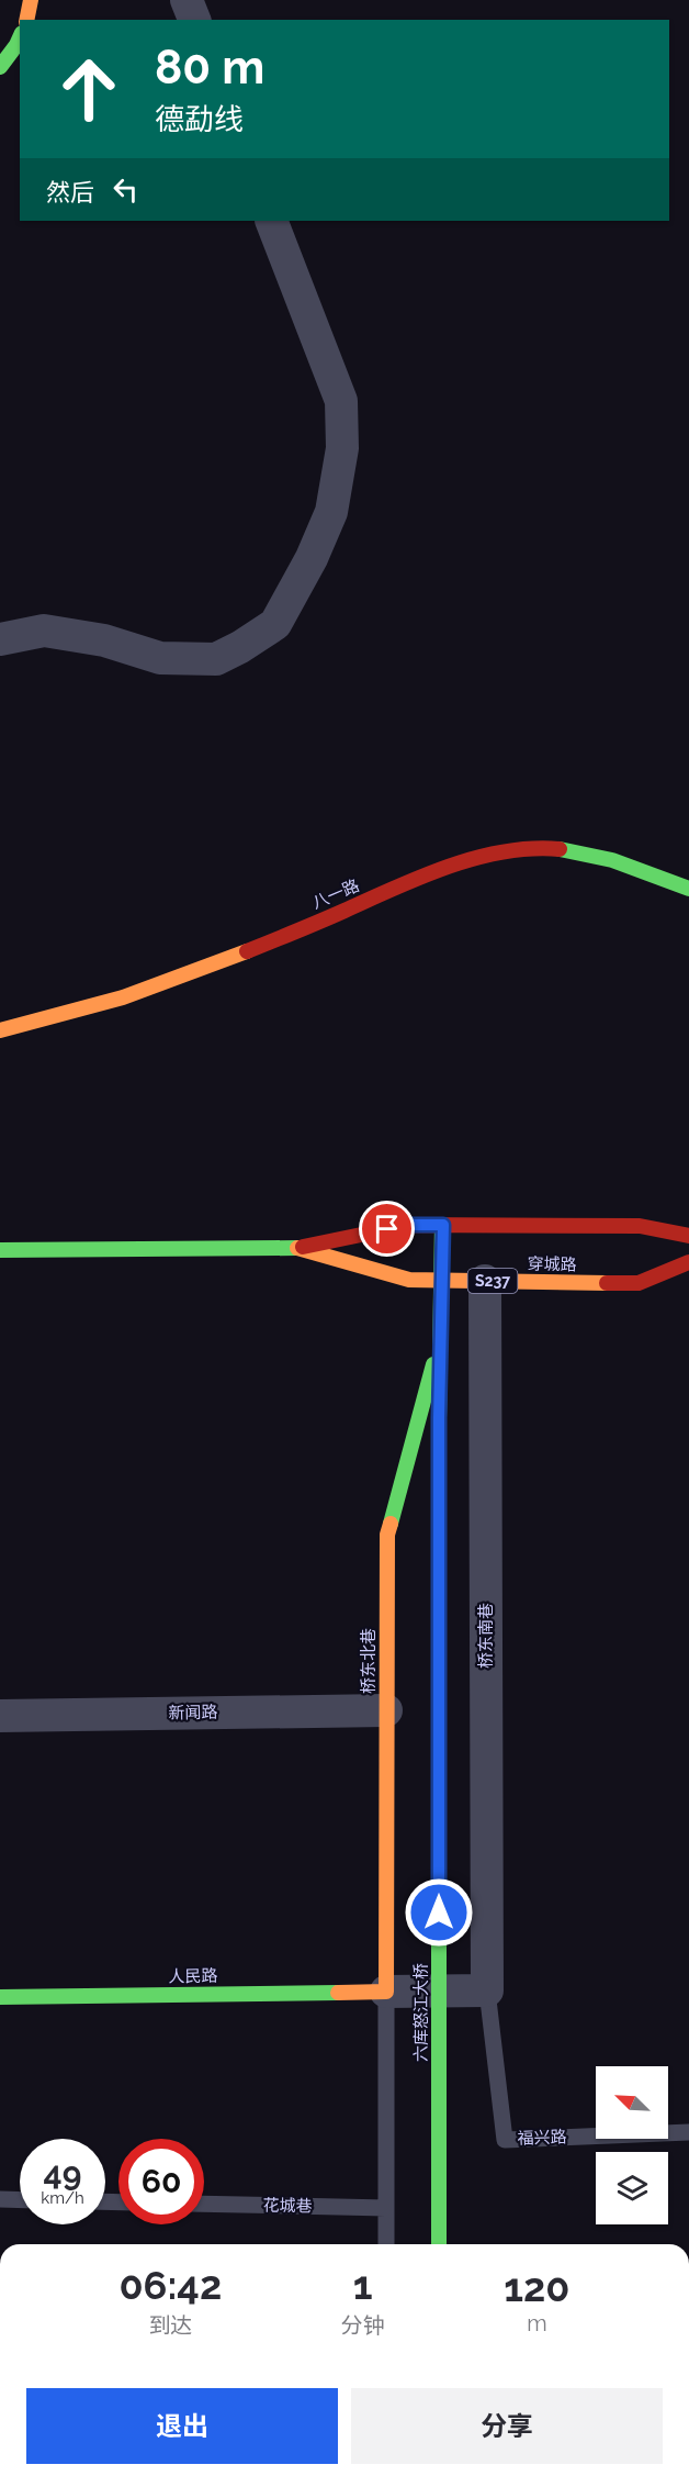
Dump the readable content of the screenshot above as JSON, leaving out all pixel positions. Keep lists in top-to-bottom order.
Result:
{
  "streets": {
    "main road": [
      "八一路",
      "穿城路",
      "S237",
      "桥东北巷",
      "人民路",
      "六库怒江大桥"
    ],
    "street": ["桥东南巷", "新闻路"],
    "lane": ["福兴路", "花城巷"]
  },
  "crossings": [
    ["穿城路", "桥东南巷"],
    ["桥东南巷", "福兴路"],
    ["桥东北巷", "新闻路"],
    ["桥东北巷", "人民路"],
    ["桥东北巷", "六库怒江大桥"]
  ],
  "north": "top left",
  "page": {
    "turn": ["80 m", "德勐线"],
    "then": "然后",
    "speed": "49 km/h",
    "limit": "60",
    "eta": [
      "06:42",
      "到达",
      "1",
      "分钟",
      "120",
      "m"
    ],
    "buttons": ["退出", "分享"]
  }
}
